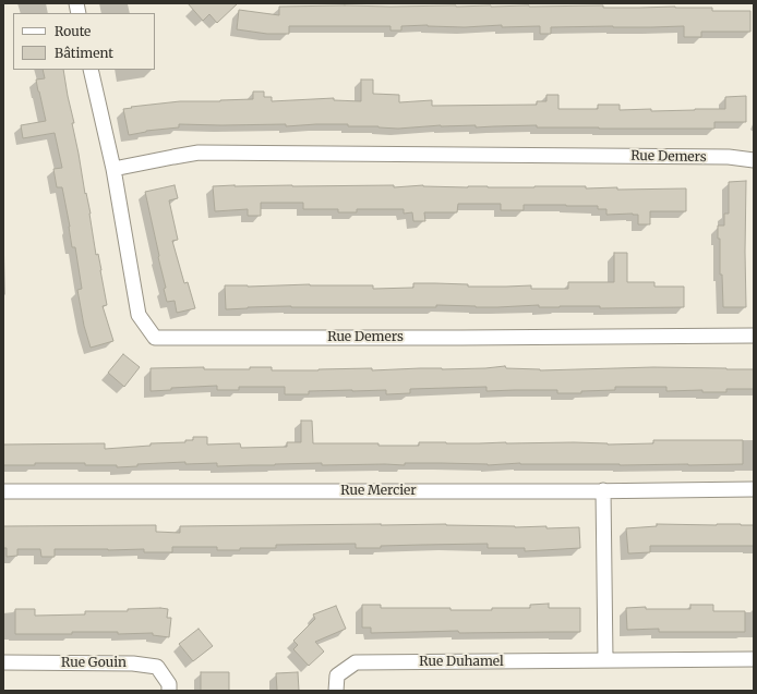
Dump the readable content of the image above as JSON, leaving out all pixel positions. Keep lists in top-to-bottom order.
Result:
{
  "streets": {
    "street": [
      "Rue Demers",
      "Rue Mercier",
      "Rue Duhamel",
      "Rue Gouin"
    ]
  },
  "legend": ["Route", "Bâtiment"]
}
